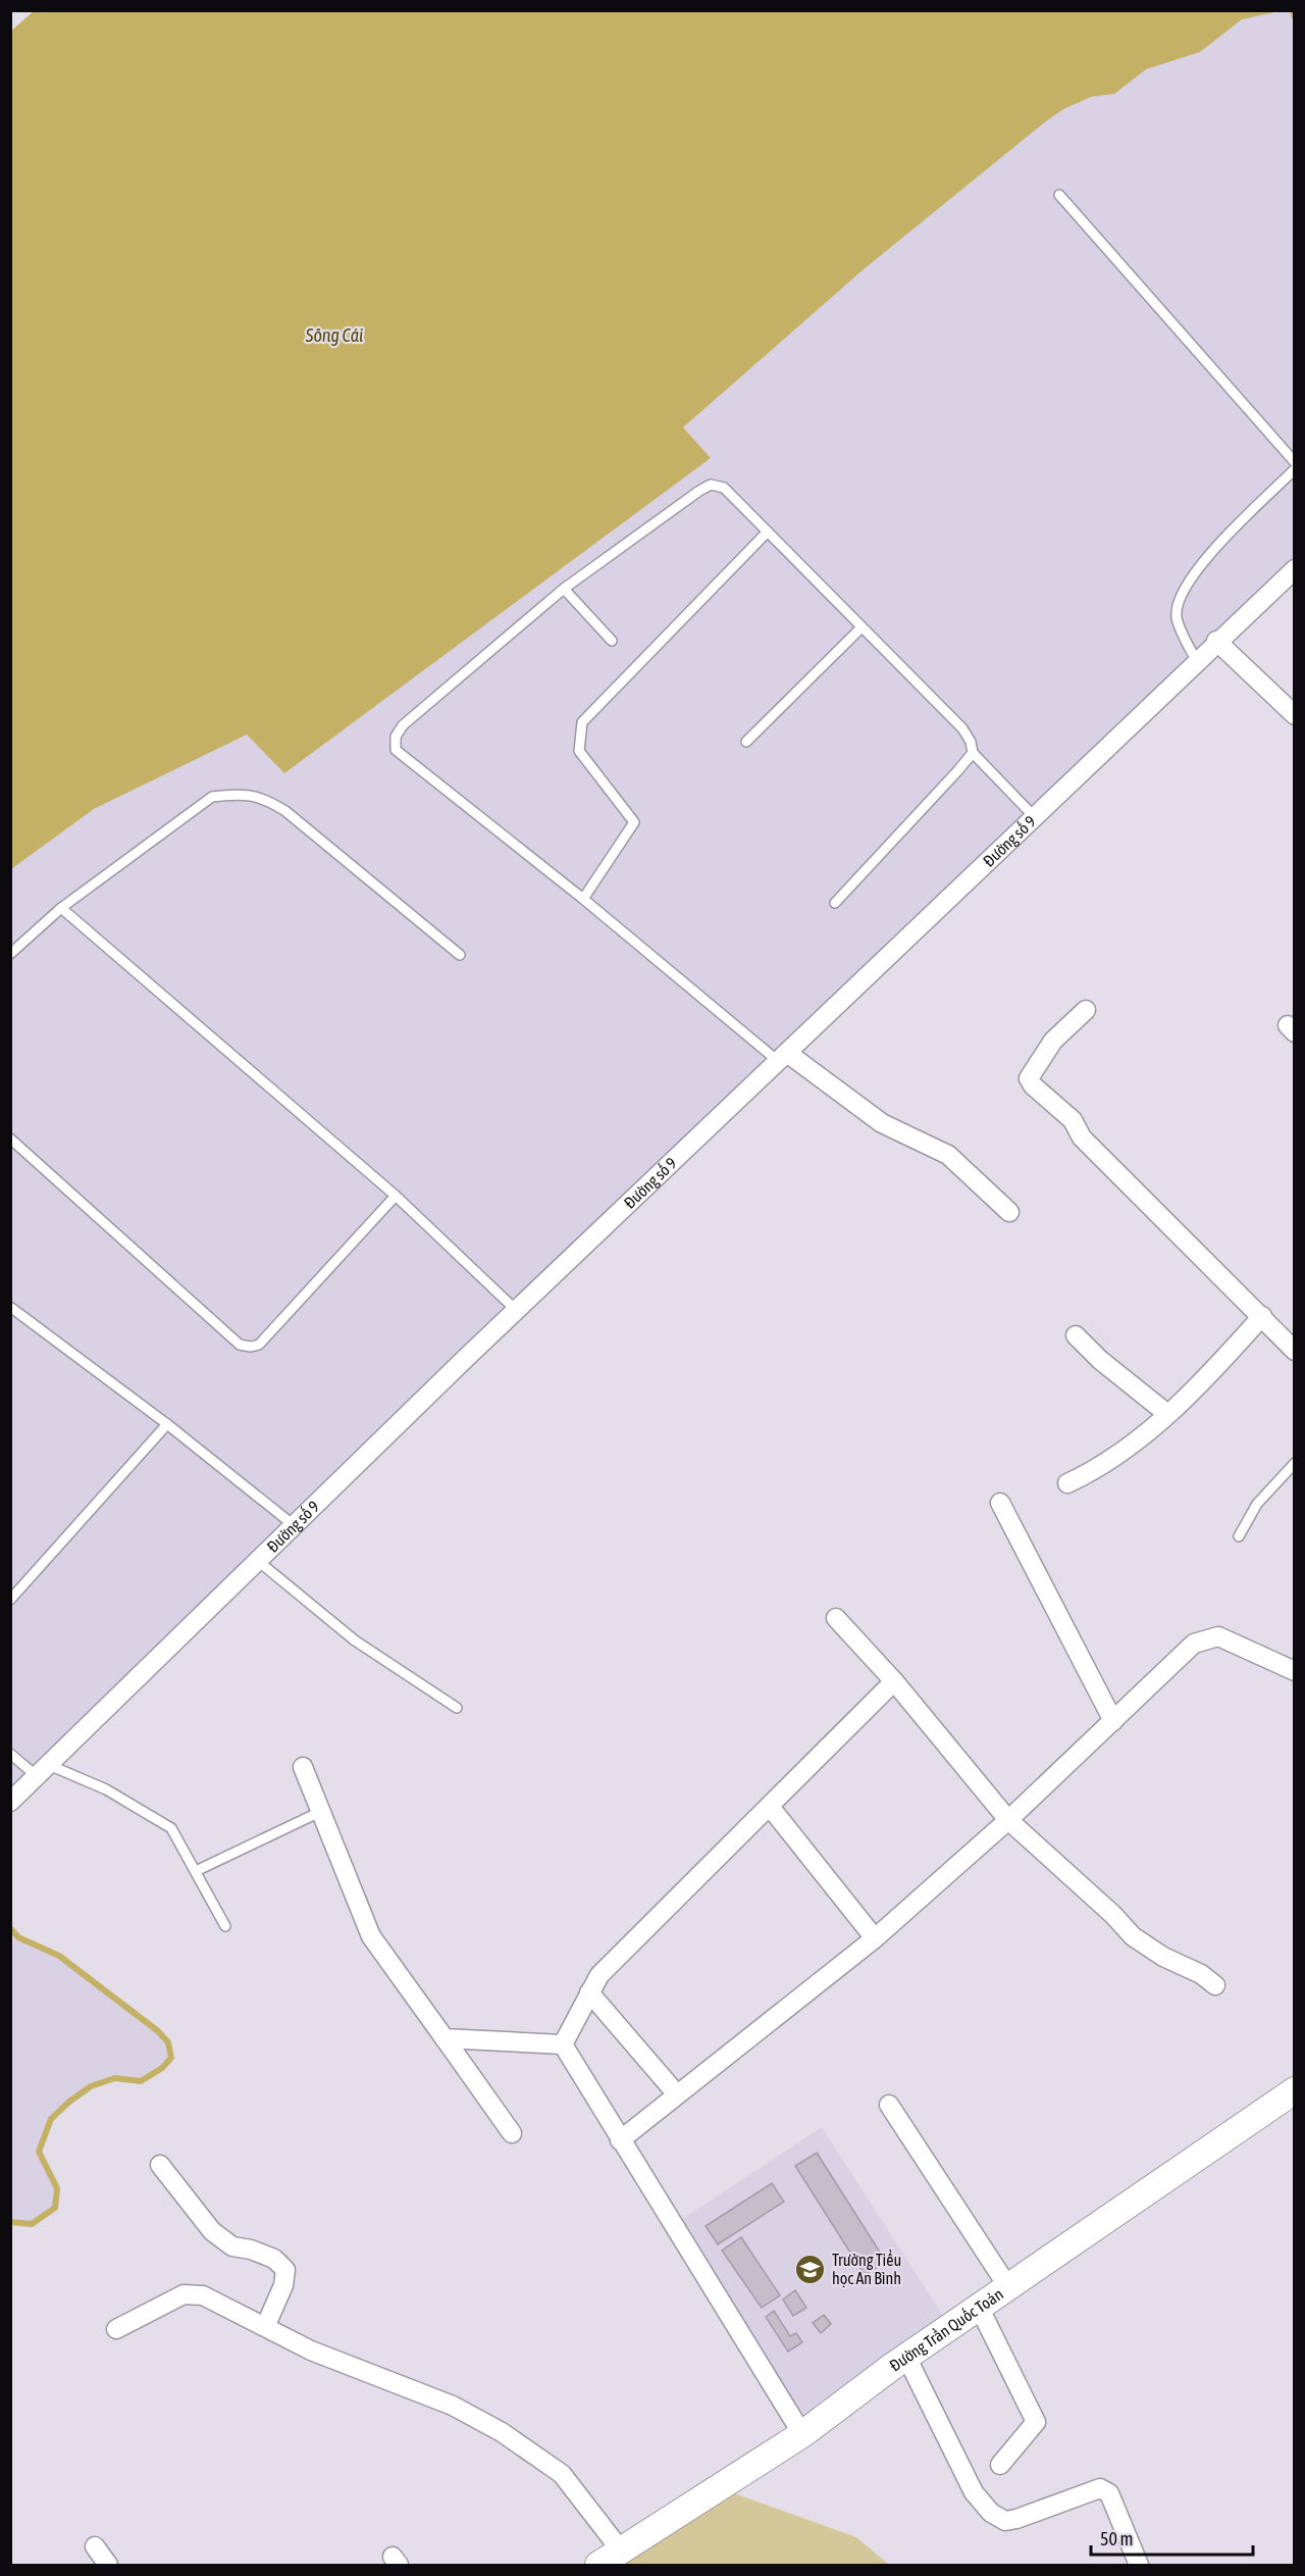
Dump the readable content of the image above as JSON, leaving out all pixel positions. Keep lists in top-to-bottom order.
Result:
{
  "streets": {
    "main road": ["Đường Trần Quốc Toản"],
    "street": ["Đường số 9"]
  },
  "water": ["Sông Cái"],
  "places": {
    "school or university": ["Trường Tiểu học An Bình"]
  },
  "scale_bar": "50 m"
}
